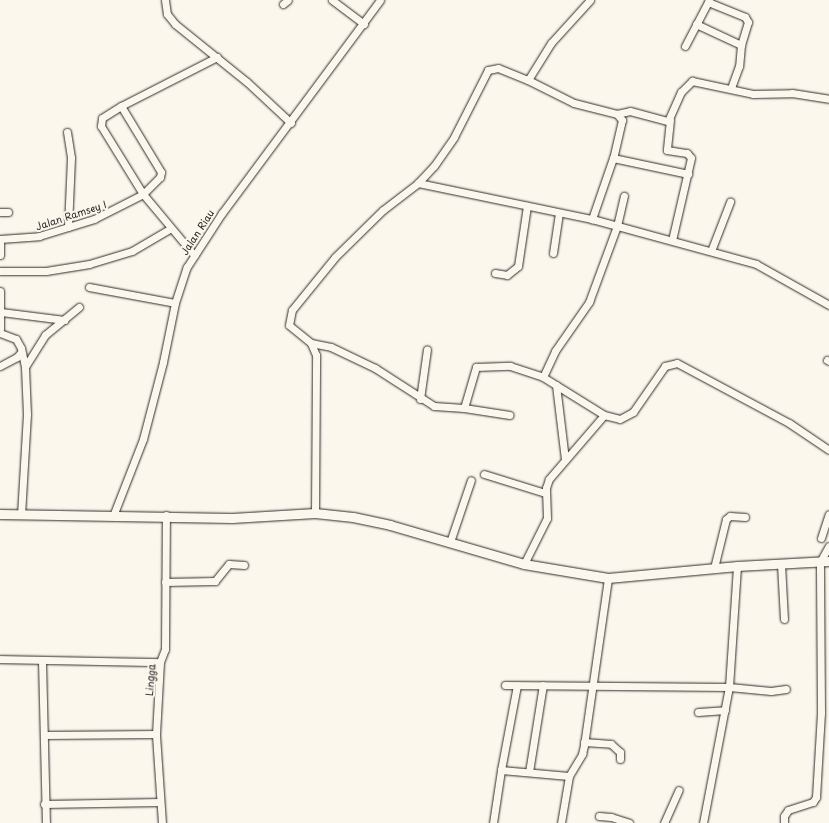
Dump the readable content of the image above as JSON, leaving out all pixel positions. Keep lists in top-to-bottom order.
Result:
{
  "streets": {
    "street": ["Jalan Ramsey I", "Jalan Riau", "Lingga"]
  }
}
